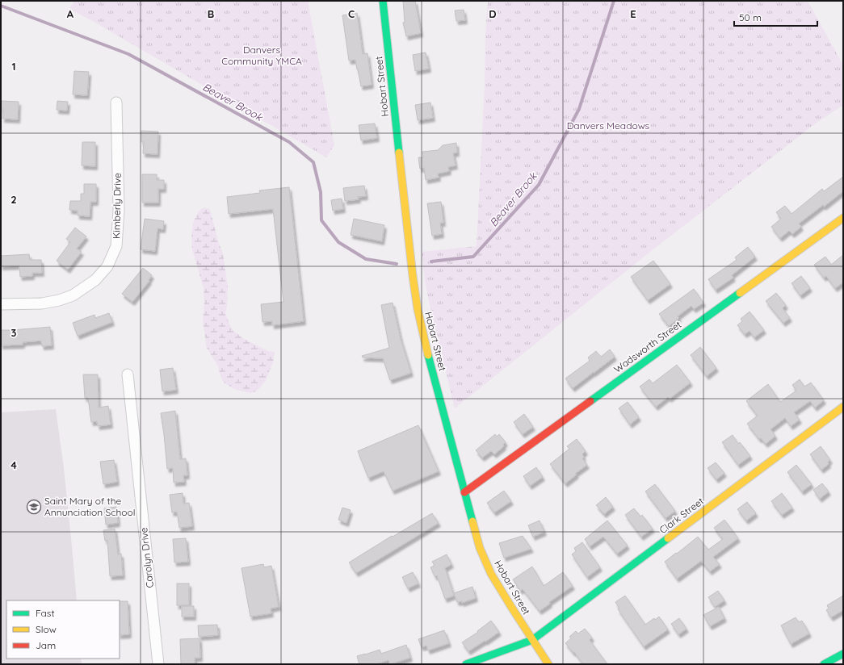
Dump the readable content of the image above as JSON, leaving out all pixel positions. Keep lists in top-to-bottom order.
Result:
{
  "streets": {
    "street": [
      "Hobart Street",
      "Kimberly Drive",
      "Wadsworth Street",
      "Clark Street",
      "Carolyn Drive"
    ]
  },
  "crossings": [
    ["Hobart Street", "Wadsworth Street"],
    ["Hobart Street", "Clark Street"]
  ],
  "water": ["Beaver Brook"],
  "parks": ["Danvers Community YMCA", "Danvers Meadows"],
  "places": {
    "school or university": ["Saint Mary of the Annunciation School"]
  },
  "legend": ["Fast", "Slow", "Jam"],
  "scale_bar": "50 m",
  "grid": {
    "columns": [
      "A",
      "B",
      "C",
      "D",
      "E"
    ],
    "rows": [
      "1",
      "2",
      "3",
      "4"
    ]
  }
}
